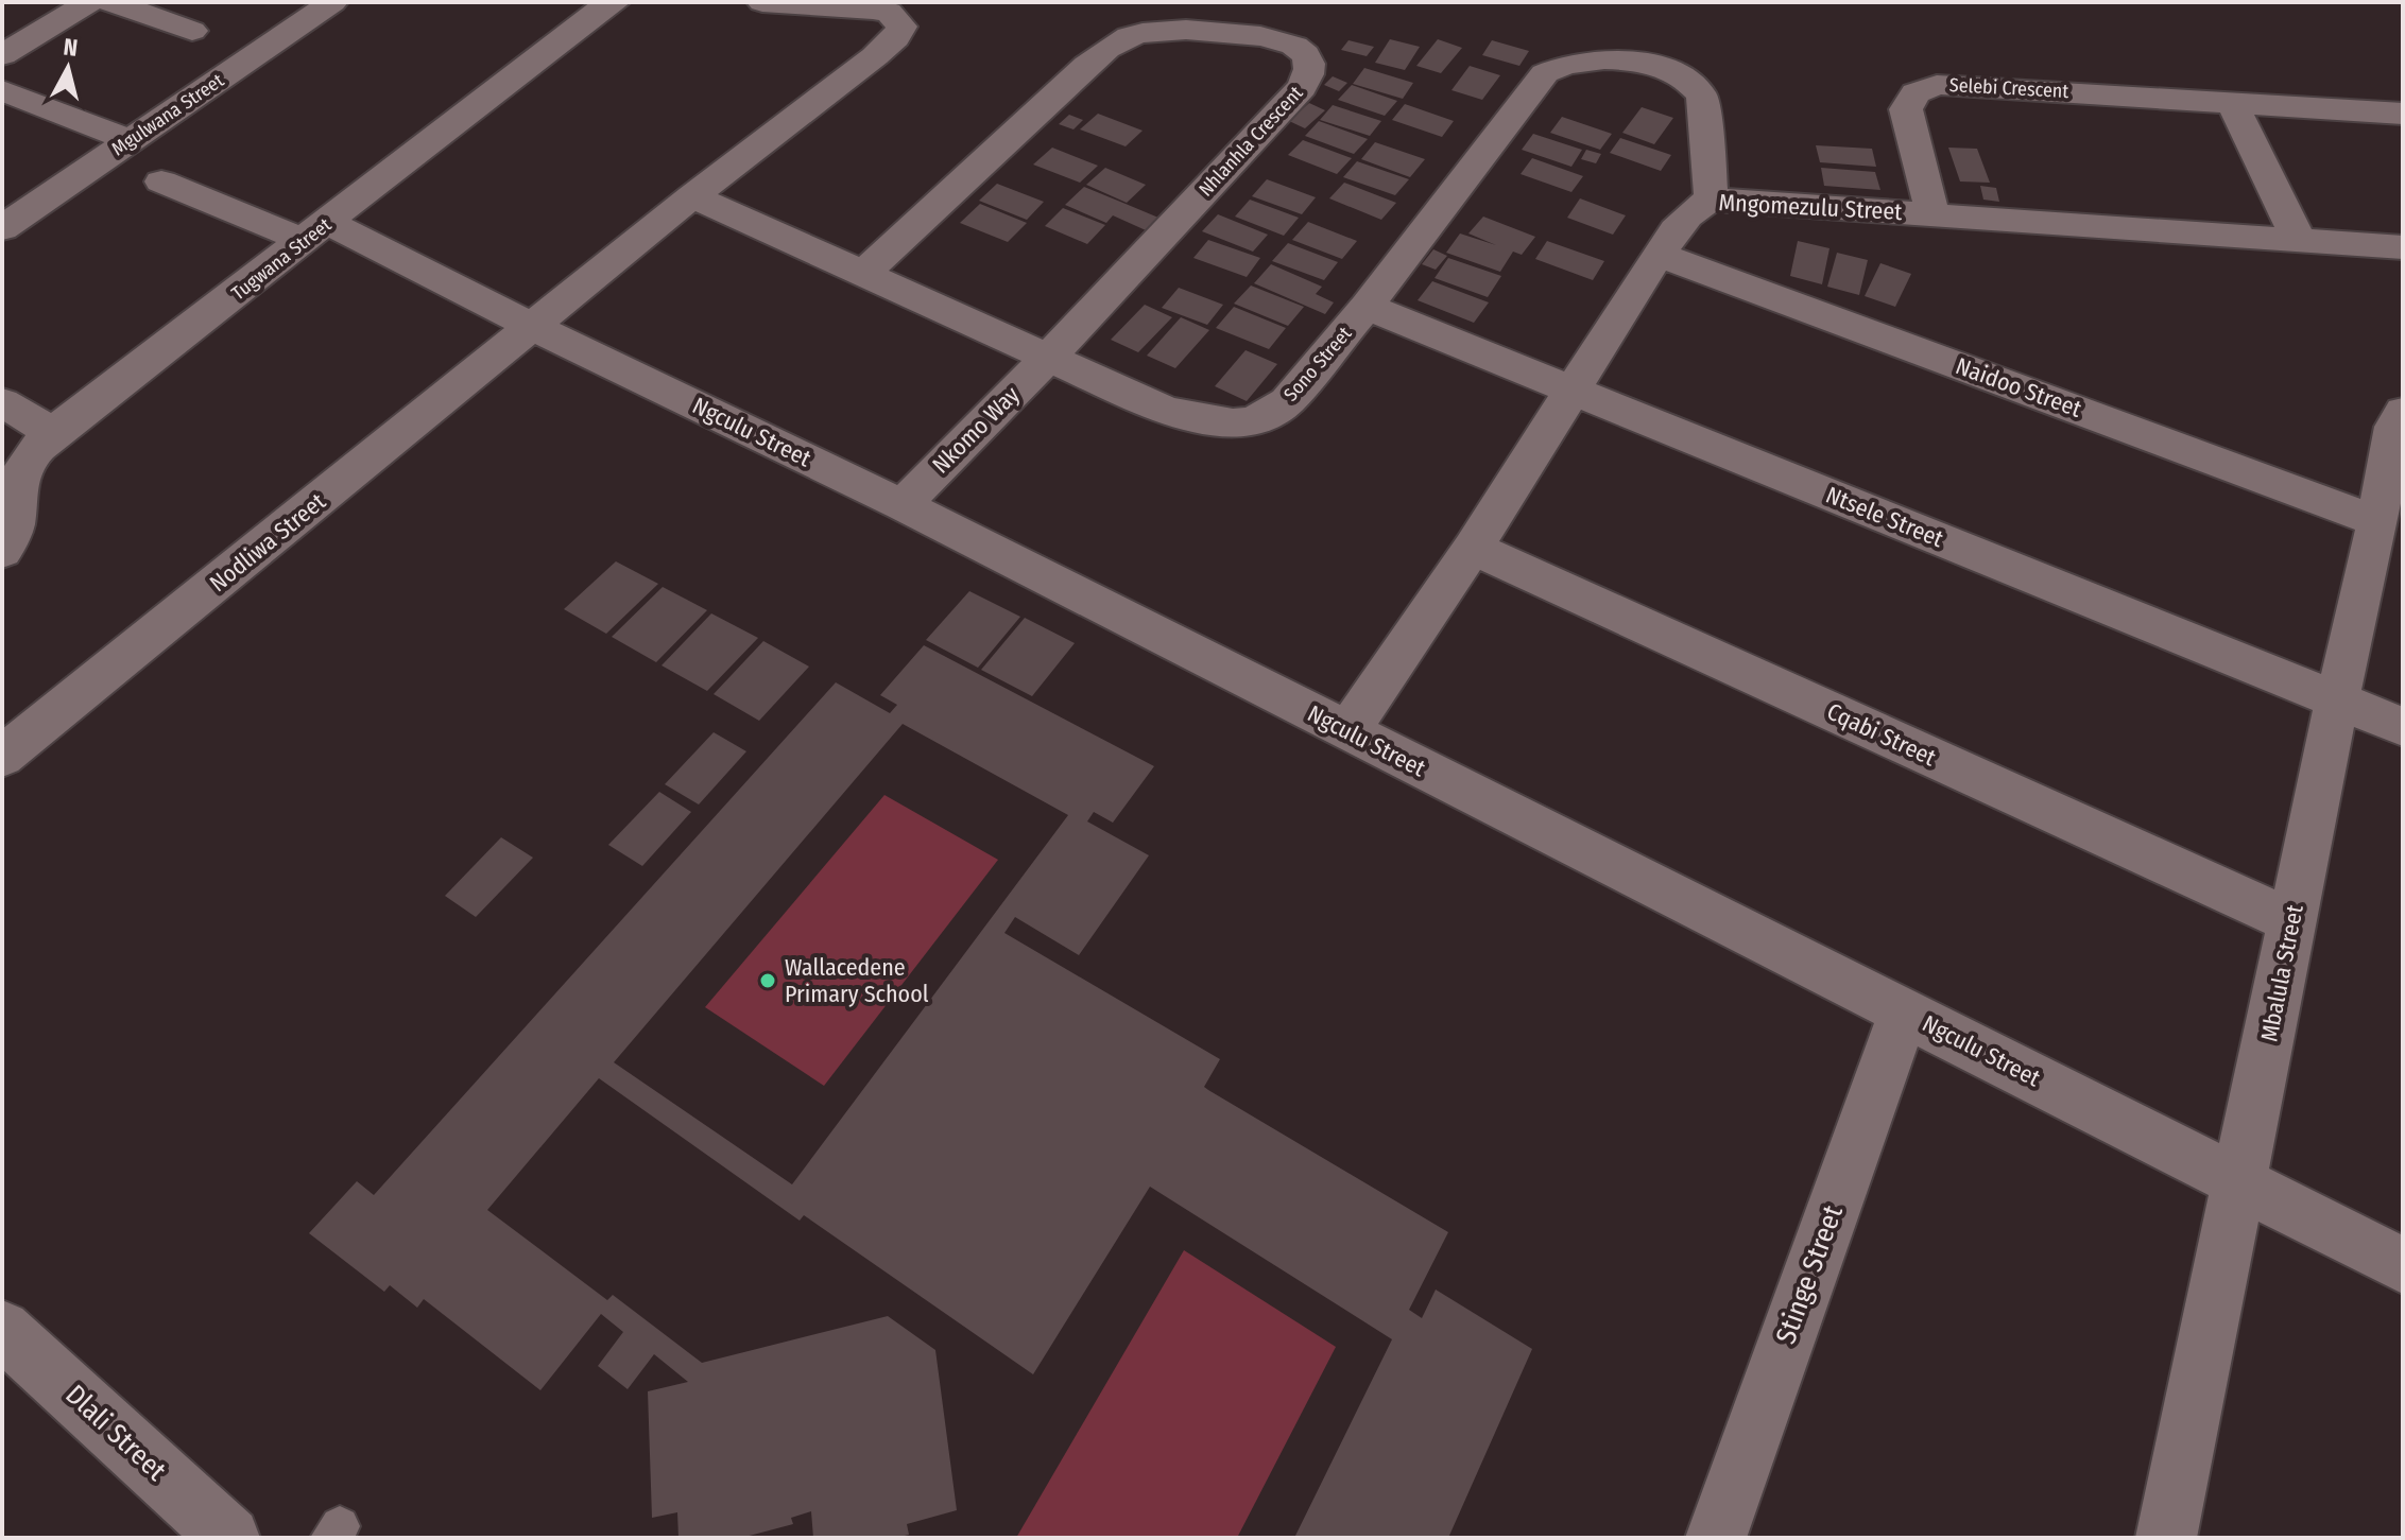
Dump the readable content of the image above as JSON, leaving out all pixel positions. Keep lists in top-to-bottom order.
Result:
{
  "streets": {
    "street": [
      "Selebi Crescent",
      "Mgulwana Street",
      "Nhlanhla Crescent",
      "Mngomezulu Street",
      "Tugwana Street",
      "Sono Street",
      "Naidoo Street",
      "Nkomo Way",
      "Ngculu Street",
      "Ntsele Street",
      "Nodliwa Street",
      "Cqabi Street",
      "Mbalula Street",
      "Stinge Street",
      "Dlali Street"
    ]
  },
  "crossings": [
    ["Selebi Crescent", "Mngomezulu Street"],
    ["Nhlanhla Crescent", "Sono Street"],
    ["Nhlanhla Crescent", "Nkomo Way"],
    ["Mngomezulu Street", "Sono Street"],
    ["Mngomezulu Street", "Naidoo Street"],
    ["Mngomezulu Street", "Ngculu Street"],
    ["Mngomezulu Street", "Ntsele Street"],
    ["Mngomezulu Street", "Cqabi Street"],
    ["Tugwana Street", "Ngculu Street"],
    ["Sono Street", "Nkomo Way"],
    ["Sono Street", "Ntsele Street"],
    ["Naidoo Street", "Mbalula Street"],
    ["Nkomo Way", "Ngculu Street"],
    ["Ngculu Street", "Nodliwa Street"],
    ["Ngculu Street", "Mbalula Street"],
    ["Ngculu Street", "Stinge Street"],
    ["Ntsele Street", "Mbalula Street"],
    ["Cqabi Street", "Mbalula Street"]
  ],
  "places": ["Wallacedene Primary School"],
  "north": "top"
}
